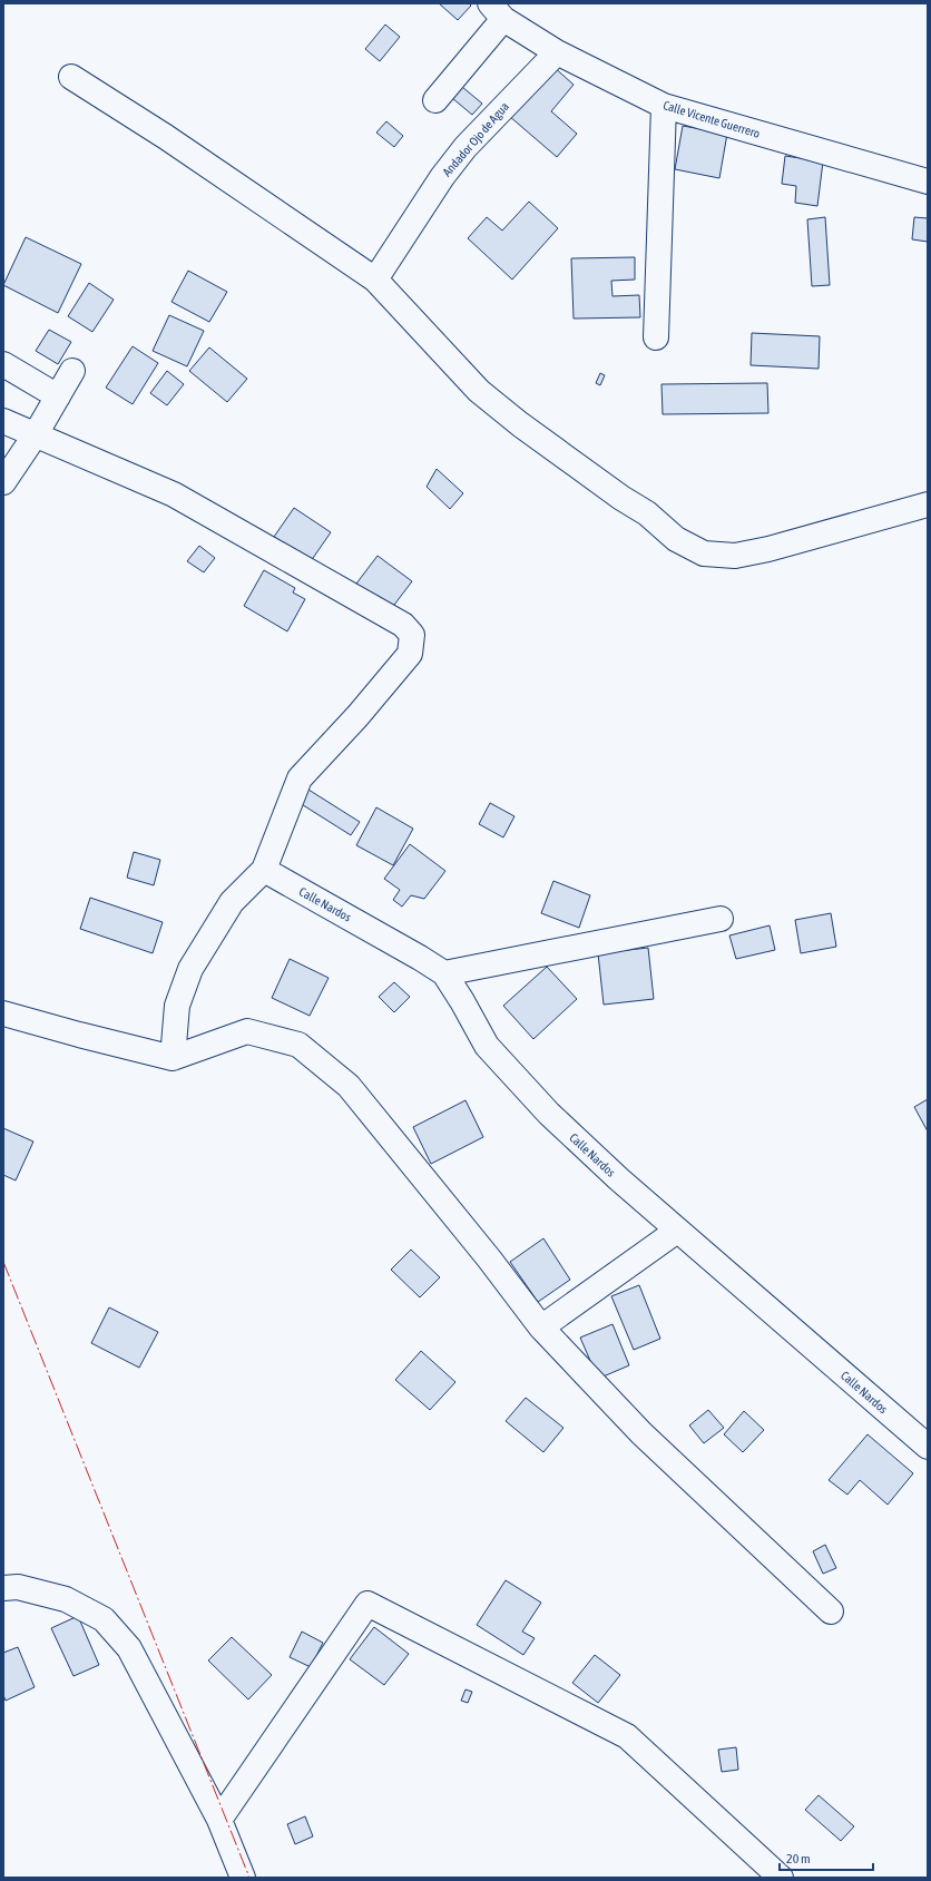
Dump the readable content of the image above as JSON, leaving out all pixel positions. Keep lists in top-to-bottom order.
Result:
{
  "streets": {
    "street": ["Calle Vicente Guerrero", "Andador Ojo de Agua", "Calle Nardos"]
  },
  "crossings": [
    ["Calle Vicente Guerrero", "Andador Ojo de Agua"]
  ],
  "scale_bar": "20 m"
}
